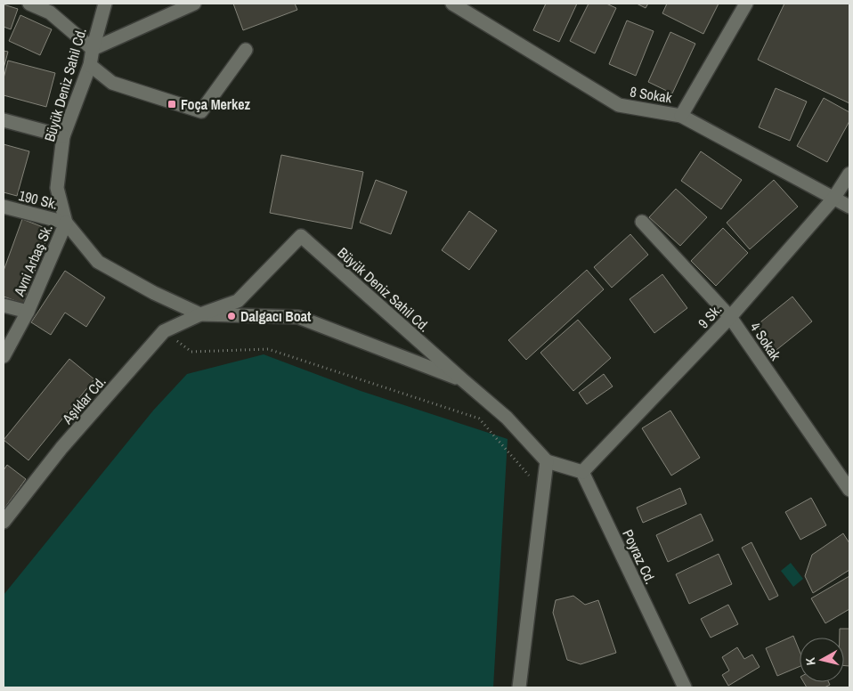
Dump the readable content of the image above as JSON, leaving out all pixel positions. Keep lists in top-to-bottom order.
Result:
{
  "streets": {
    "street": [
      "Büyük Deniz Sahil Cd.",
      "8 Sokak",
      "190 Sk.",
      "Avni Arbaş Sk.",
      "9 Sk.",
      "4 Sokak",
      "Aşıklar Cd.",
      "Poyraz Cd."
    ]
  },
  "crossings": [
    ["Büyük Deniz Sahil Cd.", "190 Sk."],
    ["Büyük Deniz Sahil Cd.", "Avni Arbaş Sk."],
    ["Büyük Deniz Sahil Cd.", "Aşıklar Cd."],
    ["8 Sokak", "9 Sk."],
    ["190 Sk.", "Avni Arbaş Sk."],
    ["9 Sk.", "4 Sokak"],
    ["9 Sk.", "Poyraz Cd."]
  ],
  "places": {
    "transit": ["Foça Merkez"],
    "other": ["Dalgacı Boat"]
  },
  "north": "left"
}
